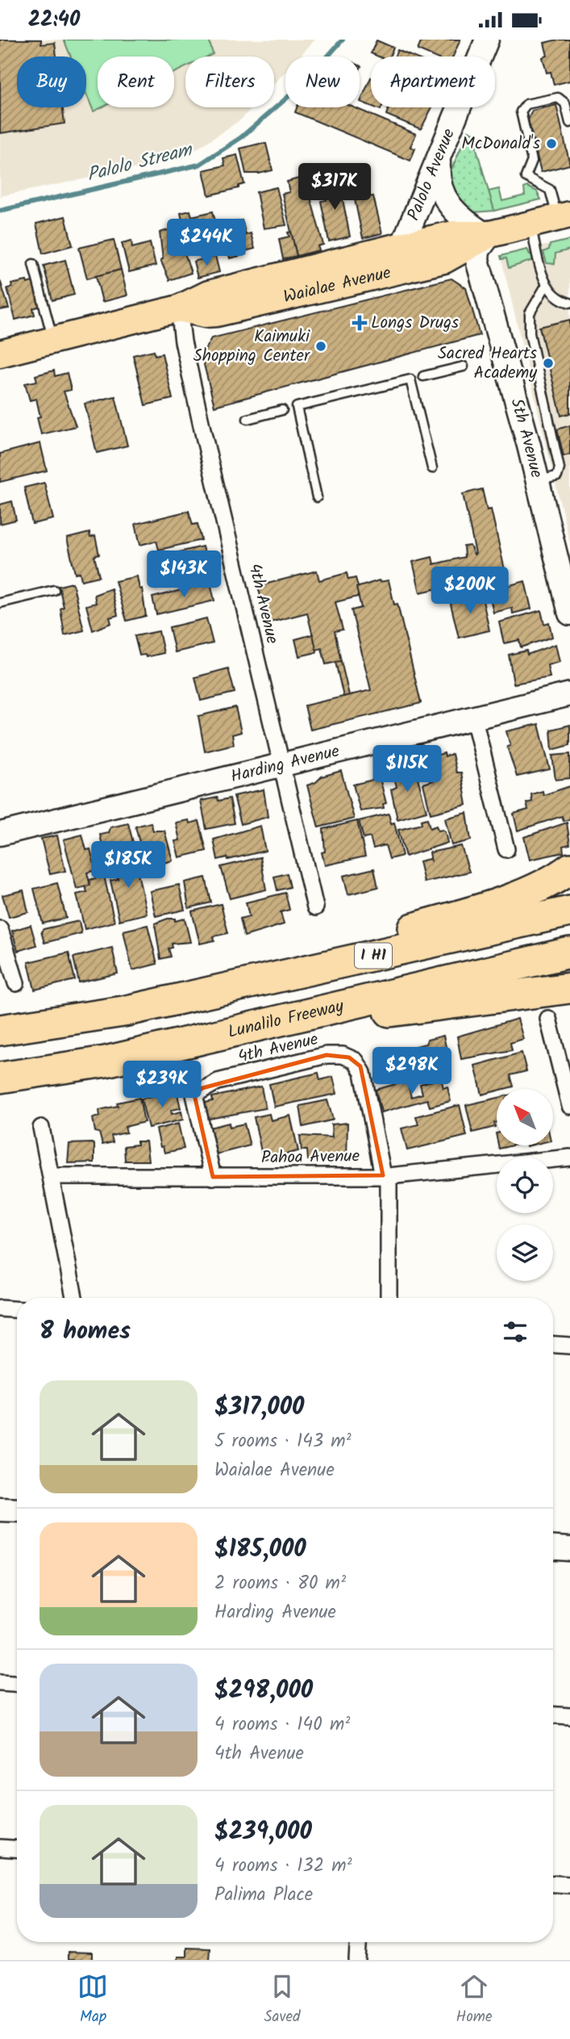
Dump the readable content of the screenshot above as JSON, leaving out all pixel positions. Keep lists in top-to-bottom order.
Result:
{
  "streets": {
    "highway": ["I H1", "Lunalilo Freeway"],
    "main road": ["Waialae Avenue"],
    "street": [
      "Palolo Avenue",
      "5th Avenue",
      "4th Avenue",
      "Harding Avenue",
      "Pahoa Avenue"
    ]
  },
  "crossings": [
    ["Palolo Avenue", "Waialae Avenue"],
    ["Waialae Avenue", "5th Avenue"],
    ["Waialae Avenue", "4th Avenue"],
    ["4th Avenue", "Harding Avenue"],
    ["4th Avenue", "Pahoa Avenue"]
  ],
  "water": ["Palolo Stream"],
  "places": {
    "other": ["McDonald's", "Kaimuki Shopping Center", "Sacred Hearts Academy"],
    "health": ["Longs Drugs"]
  },
  "north": "top left",
  "page": {
    "status": "22:40",
    "chip": [
      "Buy",
      "Rent",
      "Filters",
      "New",
      "Apartment"
    ],
    "price": [
      "$317K",
      "$244K",
      "$143K",
      "$200K",
      "$115K",
      "$185K",
      "$298K",
      "$239K"
    ],
    "heading": "8 homes",
    "list": [
      {
        "name": "$317,000",
        "note": "5 rooms · 143 m² · Waialae Avenue"
      },
      {
        "name": "$185,000",
        "note": "2 rooms · 80 m² · Harding Avenue"
      },
      {
        "name": "$298,000",
        "note": "4 rooms · 140 m² · 4th Avenue"
      },
      {
        "name": "$239,000",
        "note": "4 rooms · 132 m² · Palima Place"
      }
    ],
    "tabs": ["Map", "Saved", "Home"]
  }
}
